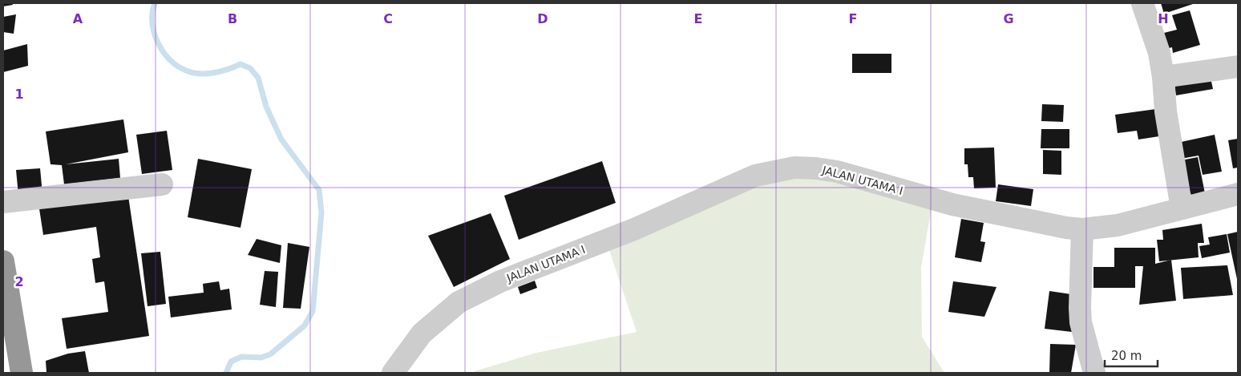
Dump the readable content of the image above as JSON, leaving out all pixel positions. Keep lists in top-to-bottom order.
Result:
{
  "streets": {
    "street": ["JALAN UTAMA I"]
  },
  "scale_bar": "20 m",
  "grid": {
    "columns": [
      "A",
      "B",
      "C",
      "D",
      "E",
      "F",
      "G",
      "H"
    ],
    "rows": ["1", "2"]
  }
}
